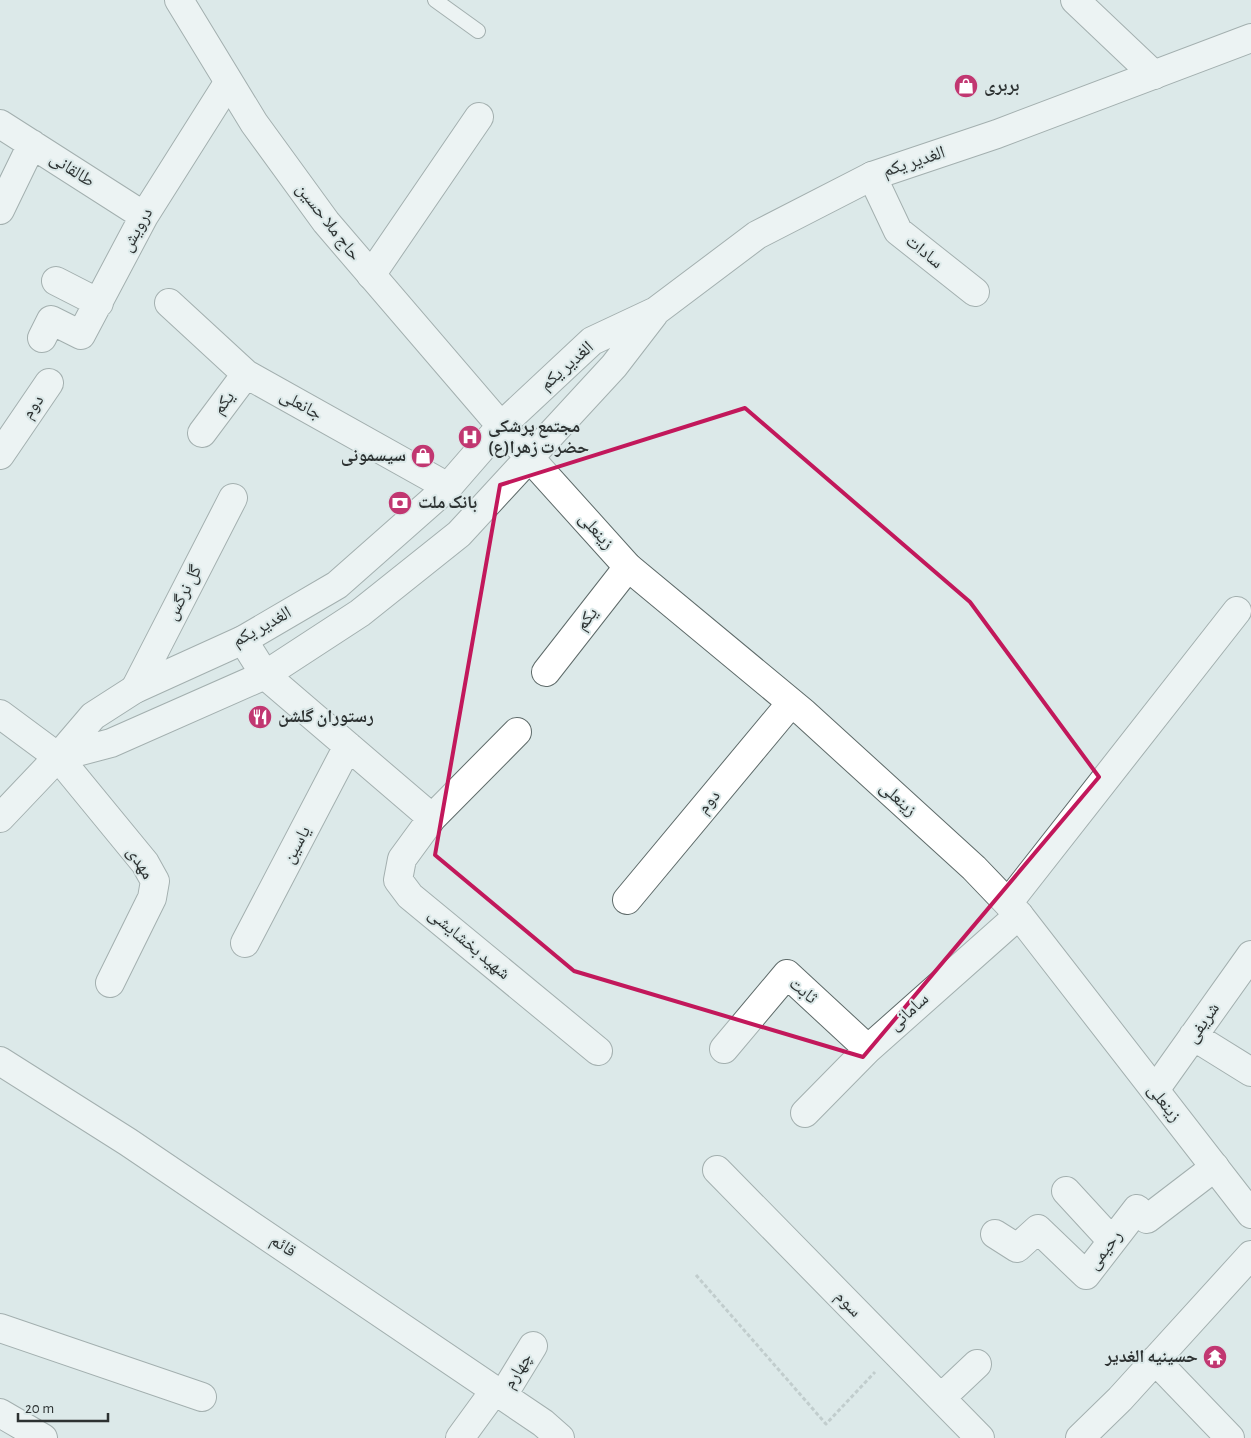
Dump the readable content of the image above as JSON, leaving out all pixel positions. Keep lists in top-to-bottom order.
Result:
{
  "streets": {
    "street": [
      "الغدیر یکم",
      "طالقانی",
      "حاج ملا حسین",
      "درویش",
      "سادات",
      "یکم",
      "جانعلی",
      "دوم",
      "زینعلی",
      "گل نرگس",
      "یاسین",
      "مهدی",
      "شهید بخشایشی",
      "ثابت",
      "سامانی",
      "شریفی",
      "قائم",
      "رحیمی",
      "سوم",
      "چهارم"
    ]
  },
  "crossings": [
    ["الغدیر یکم", "حاج ملا حسین"],
    ["الغدیر یکم", "سادات"],
    ["الغدیر یکم", "جانعلی"],
    ["الغدیر یکم", "زینعلی"],
    ["الغدیر یکم", "گل نرگس"],
    ["الغدیر یکم", "مهدی"],
    ["طالقانی", "درویش"],
    ["حاج ملا حسین", "درویش"],
    ["حاج ملا حسین", "زینعلی"],
    ["یکم", "جانعلی"],
    ["یکم", "زینعلی"],
    ["دوم", "زینعلی"],
    ["زینعلی", "سامانی"],
    ["زینعلی", "شریفی"],
    ["زینعلی", "رحیمی"],
    ["ثابت", "سامانی"],
    ["قائم", "چهارم"]
  ],
  "places": {
    "shop": ["بربری", "سیسمونی"],
    "hospital": ["مجتمع پرشکی حضرت زهرا(ع)"],
    "bank": ["بانک ملت"],
    "restaurant": ["رستوران گلشن"],
    "temple": ["حسینیه الغدیر"]
  },
  "scale_bar": "20 m"
}
